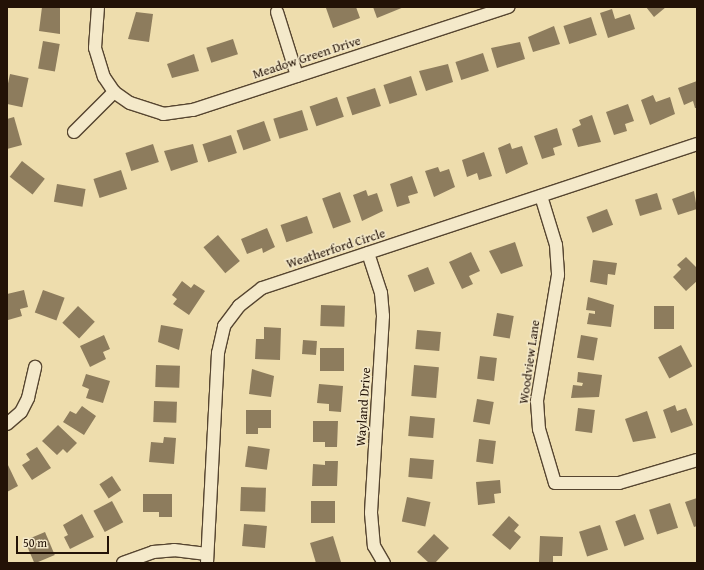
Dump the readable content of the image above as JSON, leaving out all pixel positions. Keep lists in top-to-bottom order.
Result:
{
  "streets": {
    "street": [
      "Meadow Green Drive",
      "Weatherford Circle",
      "Woodview Lane",
      "Wayland Drive"
    ]
  },
  "crossings": [
    ["Weatherford Circle", "Woodview Lane"],
    ["Weatherford Circle", "Wayland Drive"]
  ],
  "scale_bar": "50 m"
}
